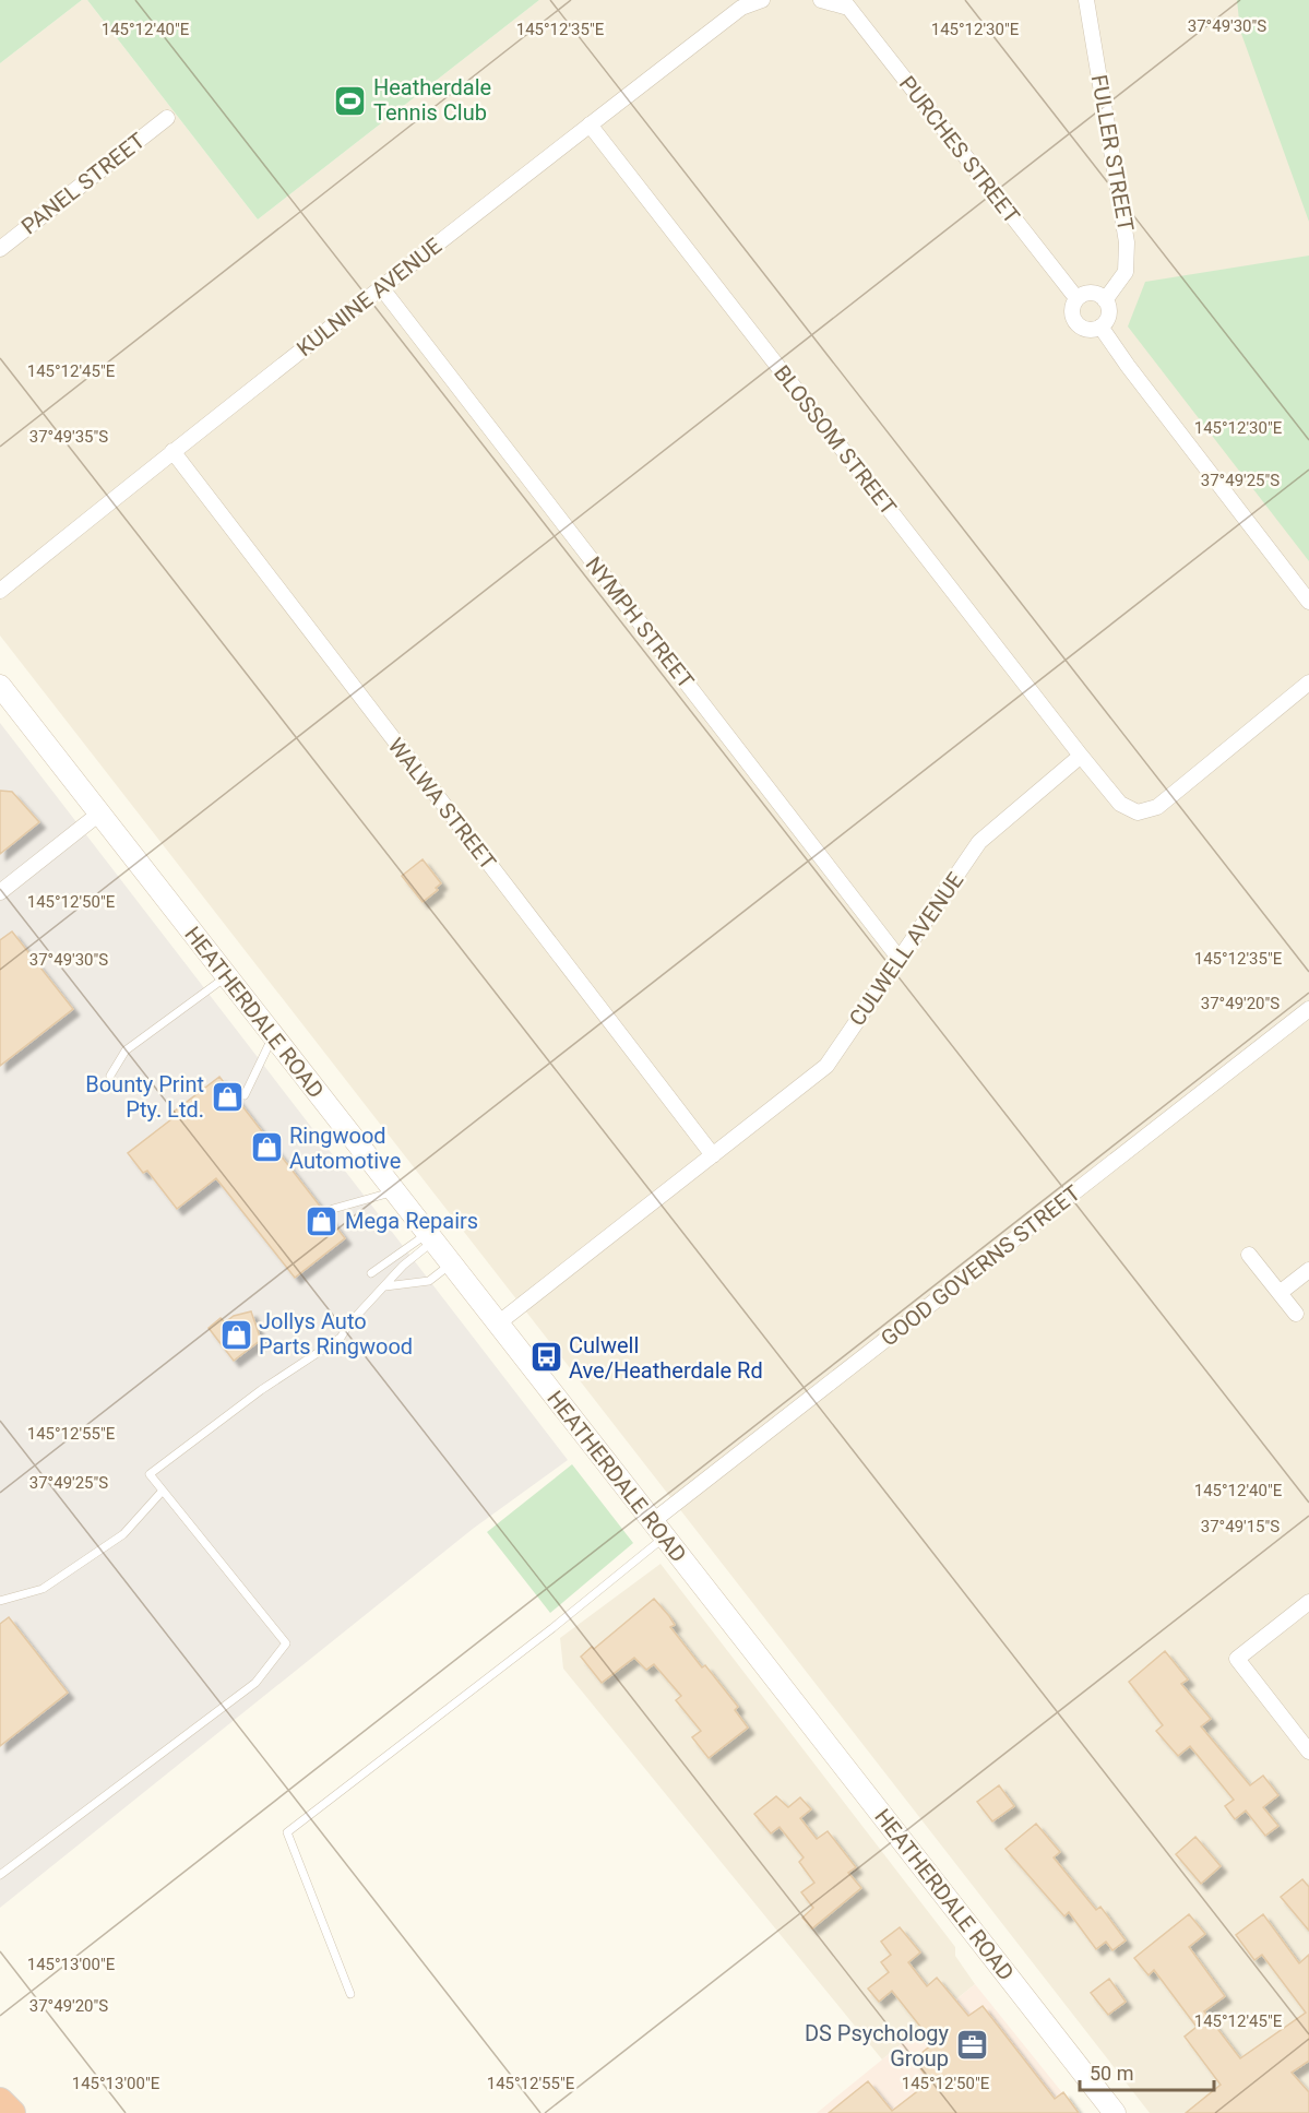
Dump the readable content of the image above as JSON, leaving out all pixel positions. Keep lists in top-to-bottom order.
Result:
{
  "streets": {
    "main road": ["HEATHERDALE ROAD"],
    "street": [
      "PURCHES STREET",
      "FULLER STREET",
      "PANEL STREET",
      "KULNINE AVENUE",
      "BLOSSOM STREET",
      "NYMPH STREET",
      "WALWA STREET",
      "CULWELL AVENUE",
      "GOOD GOVERNS STREET"
    ]
  },
  "crossings": [
    ["PURCHES STREET", "FULLER STREET"],
    ["KULNINE AVENUE", "BLOSSOM STREET"],
    ["KULNINE AVENUE", "NYMPH STREET"],
    ["KULNINE AVENUE", "WALWA STREET"],
    ["BLOSSOM STREET", "CULWELL AVENUE"],
    ["NYMPH STREET", "CULWELL AVENUE"],
    ["WALWA STREET", "CULWELL AVENUE"],
    ["CULWELL AVENUE", "HEATHERDALE ROAD"],
    ["HEATHERDALE ROAD", "GOOD GOVERNS STREET"]
  ],
  "places": {
    "sports": ["Heatherdale Tennis Club"],
    "shop": [
      "Bounty Print Pty. Ltd.",
      "Ringwood Automotive",
      "Mega Repairs",
      "Jollys Auto Parts Ringwood"
    ],
    "bus stop": ["Culwell Ave/Heatherdale Rd"],
    "office": ["DS Psychology Group"]
  },
  "scale_bar": "50 m",
  "coordinates": [
    "37°49'30\"S",
    "145°12'40\"E",
    "145°12'35\"E",
    "145°12'30\"E",
    "145°12'45\"E",
    "37°49'35\"S",
    "37°49'25\"S",
    "145°12'50\"E",
    "37°49'20\"S",
    "145°12'55\"E",
    "37°49'15\"S",
    "145°13'00\"E"
  ]
}
